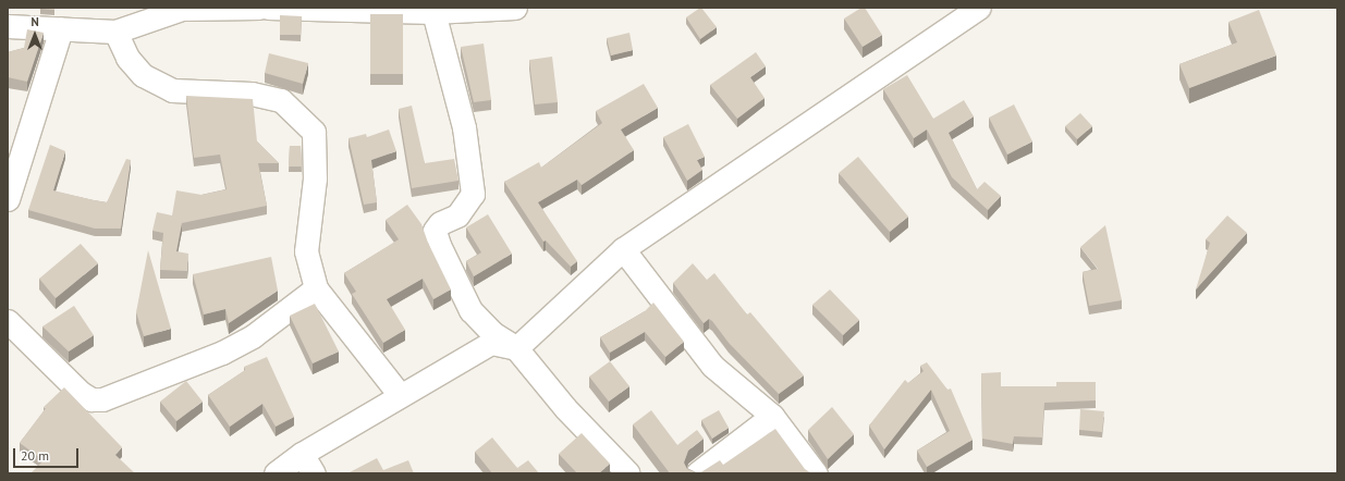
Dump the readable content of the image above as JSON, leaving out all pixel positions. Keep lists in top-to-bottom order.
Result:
{
  "scale_bar": "20 m",
  "north": "top"
}
